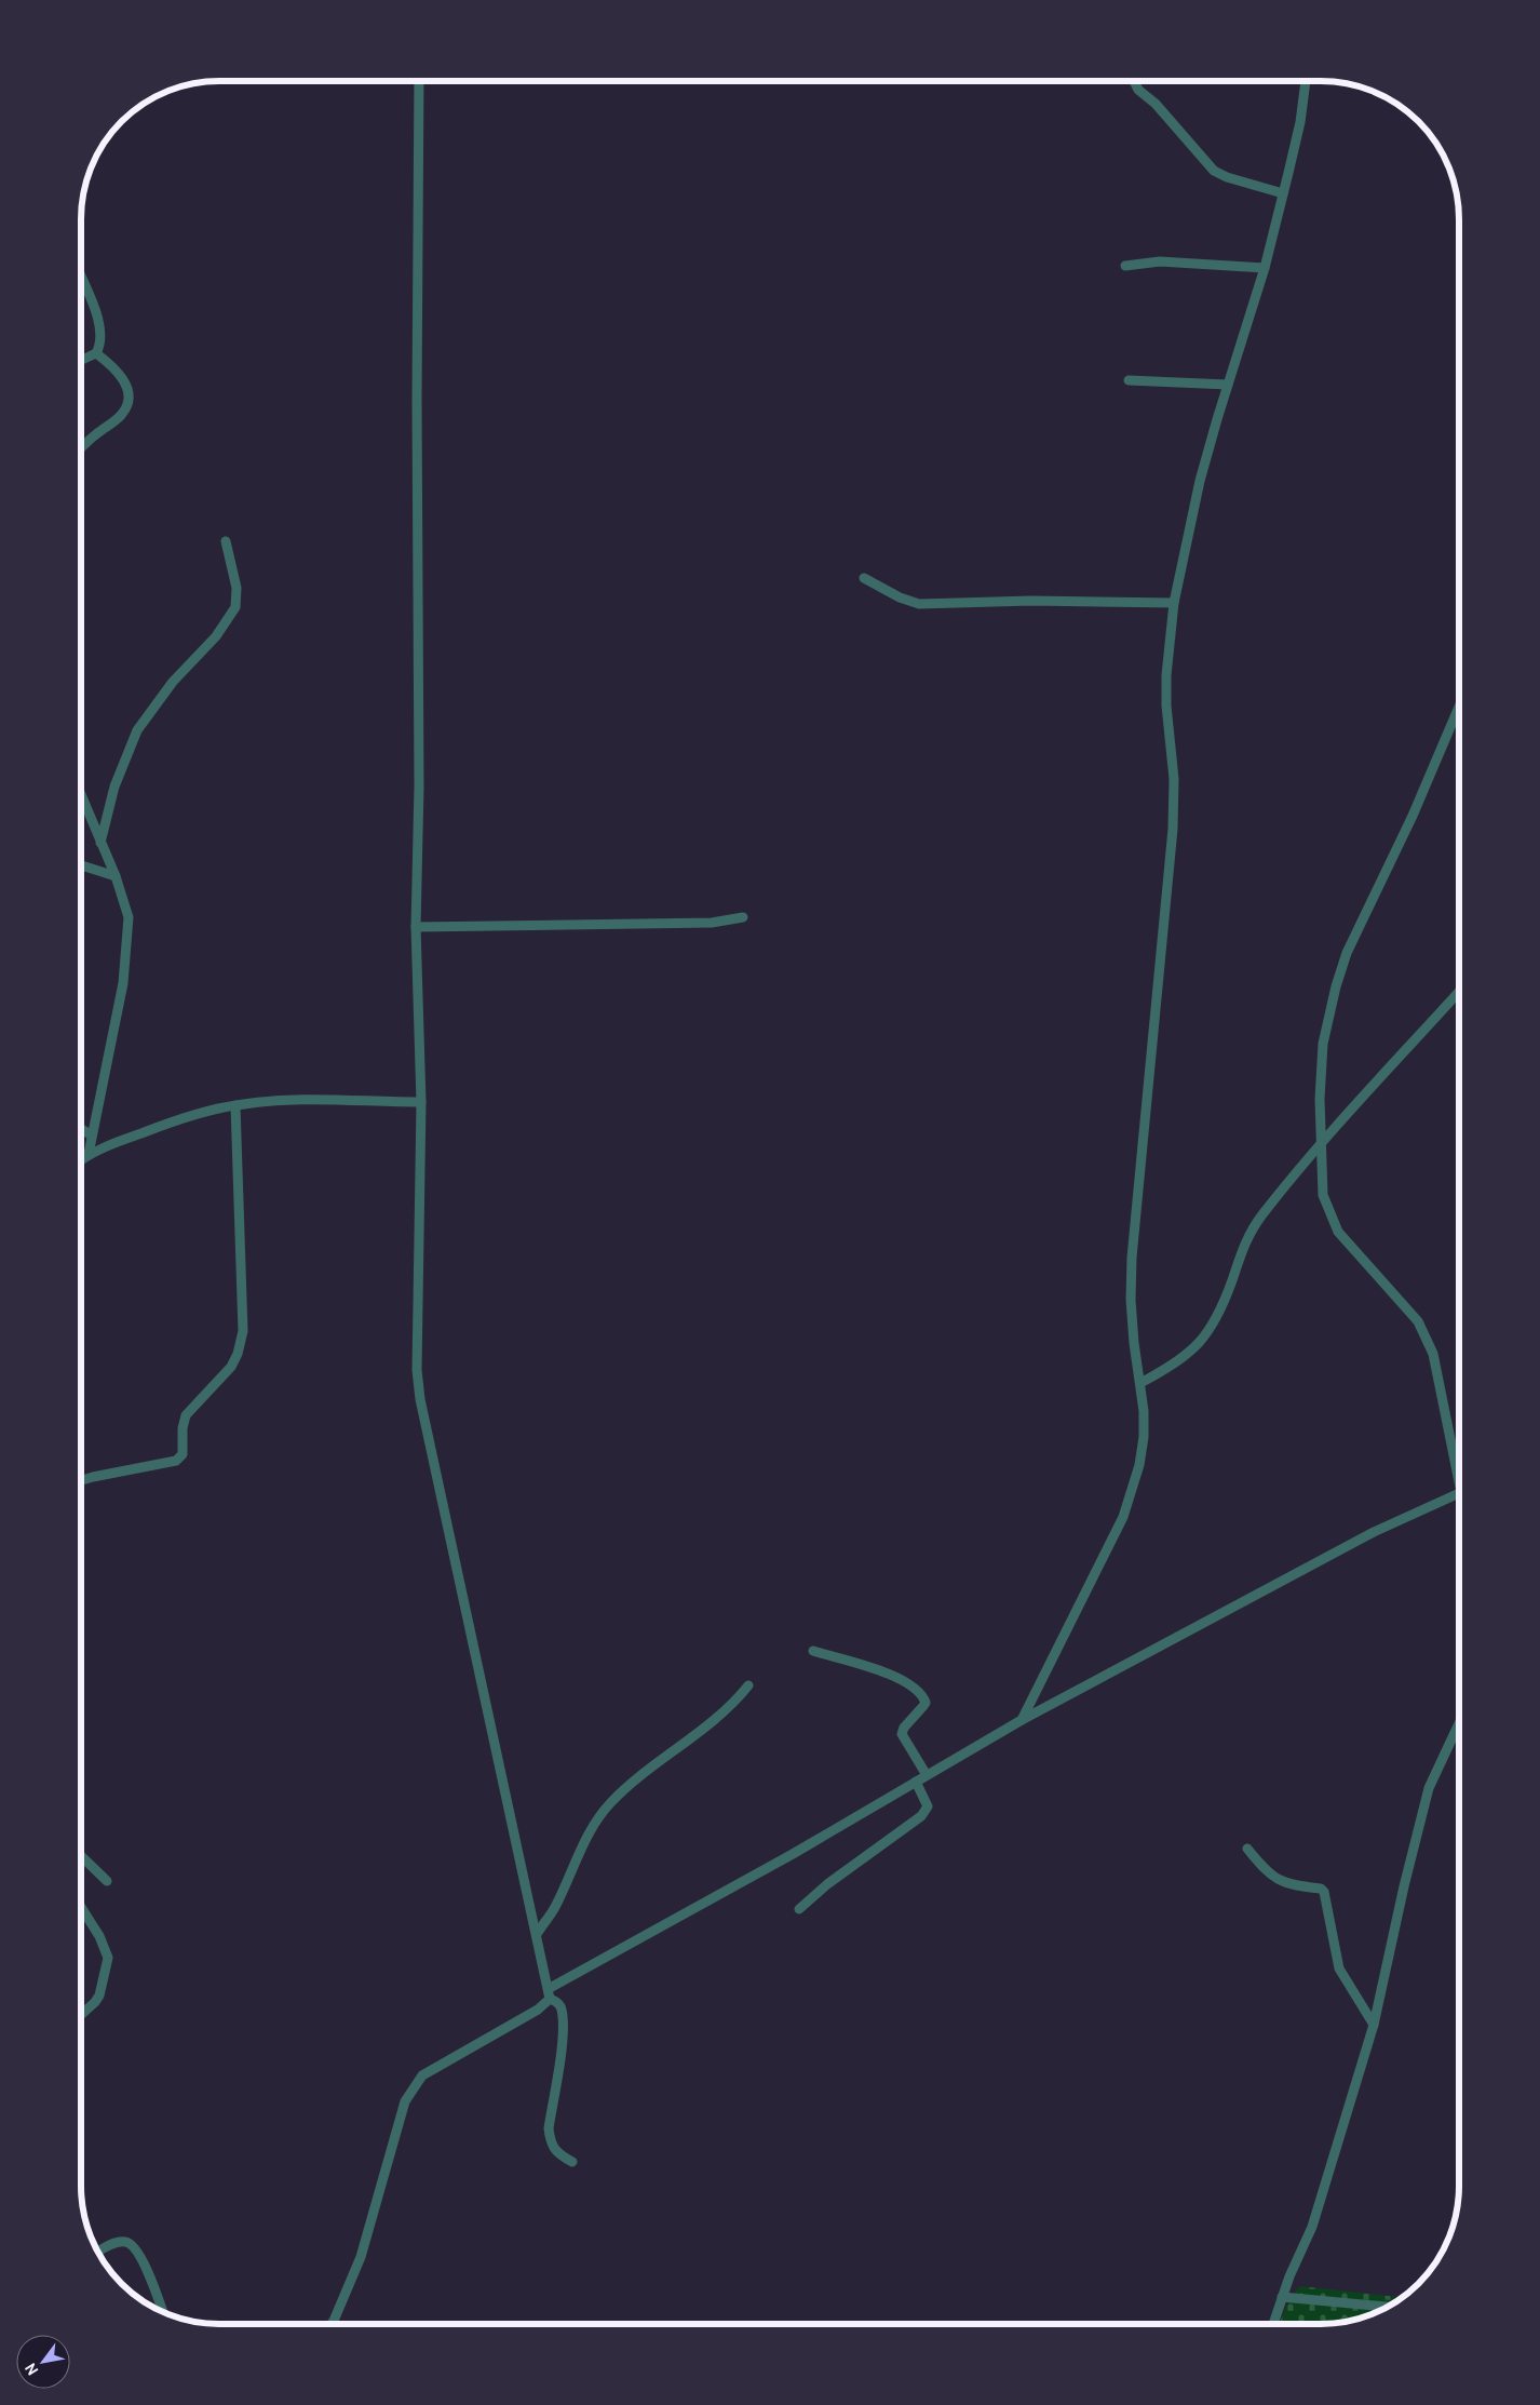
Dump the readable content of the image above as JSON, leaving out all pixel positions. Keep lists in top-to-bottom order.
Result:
{
  "north": "bottom left"
}
